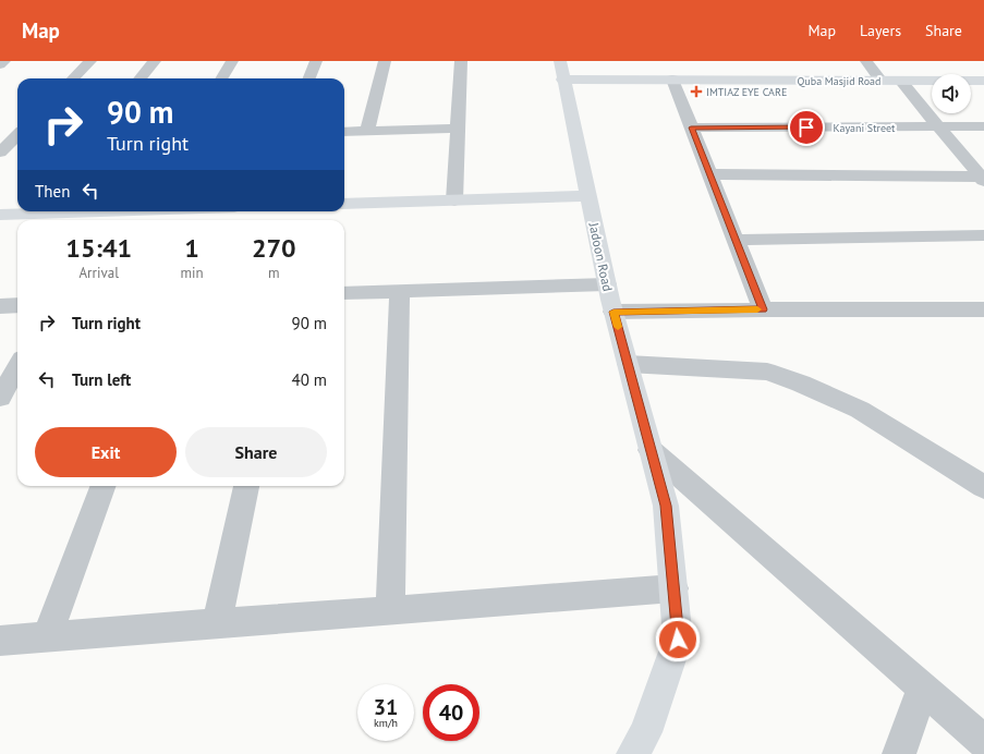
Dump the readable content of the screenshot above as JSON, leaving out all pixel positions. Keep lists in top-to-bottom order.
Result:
{
  "streets": {
    "street": ["Quba Masjid Road", "Kayani Street", "Jadoon Road"]
  },
  "crossings": [
    ["Quba Masjid Road", "Jadoon Road"]
  ],
  "places": {
    "health": ["IMTIAZ EYE CARE"]
  },
  "page": {
    "header": "Map",
    "nav": ["Map", "Layers", "Share"],
    "turn": ["90 m", "Turn right"],
    "then": "Then",
    "eta": [
      "15:41",
      "Arrival",
      "1",
      "min",
      "270",
      "m"
    ],
    "list": [
      {
        "name": "Turn right",
        "value": "90 m"
      },
      {
        "name": "Turn left",
        "value": "40 m"
      }
    ],
    "buttons": ["Exit", "Share"],
    "speed": "31 km/h",
    "limit": "40"
  }
}
